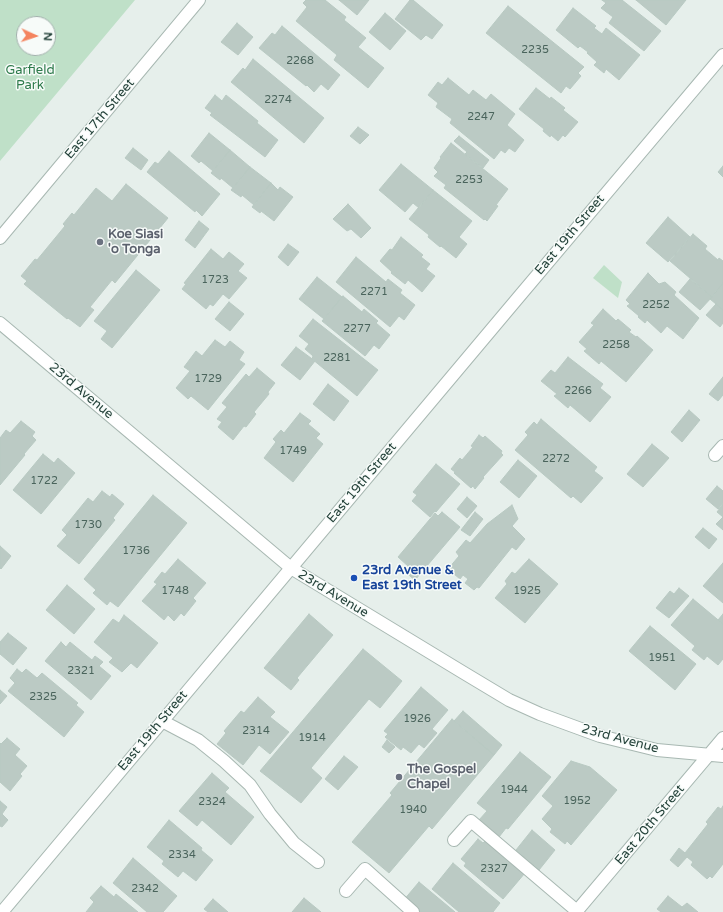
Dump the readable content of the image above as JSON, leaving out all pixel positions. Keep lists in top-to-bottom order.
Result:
{
  "streets": {
    "street": [
      "East 17th Street",
      "East 19th Street",
      "23rd Avenue",
      "East 20th Street"
    ]
  },
  "crossings": [
    ["East 19th Street", "23rd Avenue"],
    ["23rd Avenue", "East 20th Street"]
  ],
  "parks": ["Garfield Park"],
  "places": ["Koe Siasi 'o Tonga", "23rd Avenue & East 19th Street", "The Gospel Chapel"],
  "house_numbers": [
    "2235",
    "2268",
    "2274",
    "2247",
    "2253",
    "1723",
    "2271",
    "2252",
    "2277",
    "2258",
    "2281",
    "1729",
    "2266",
    "1749",
    "2272",
    "1722",
    "1730",
    "1736",
    "1748",
    "1925",
    "1951",
    "2321",
    "2325",
    "1926",
    "2314",
    "1914",
    "1944",
    "1952",
    "2324",
    "1940",
    "2334",
    "2327",
    "2342"
  ],
  "north": "right"
}
